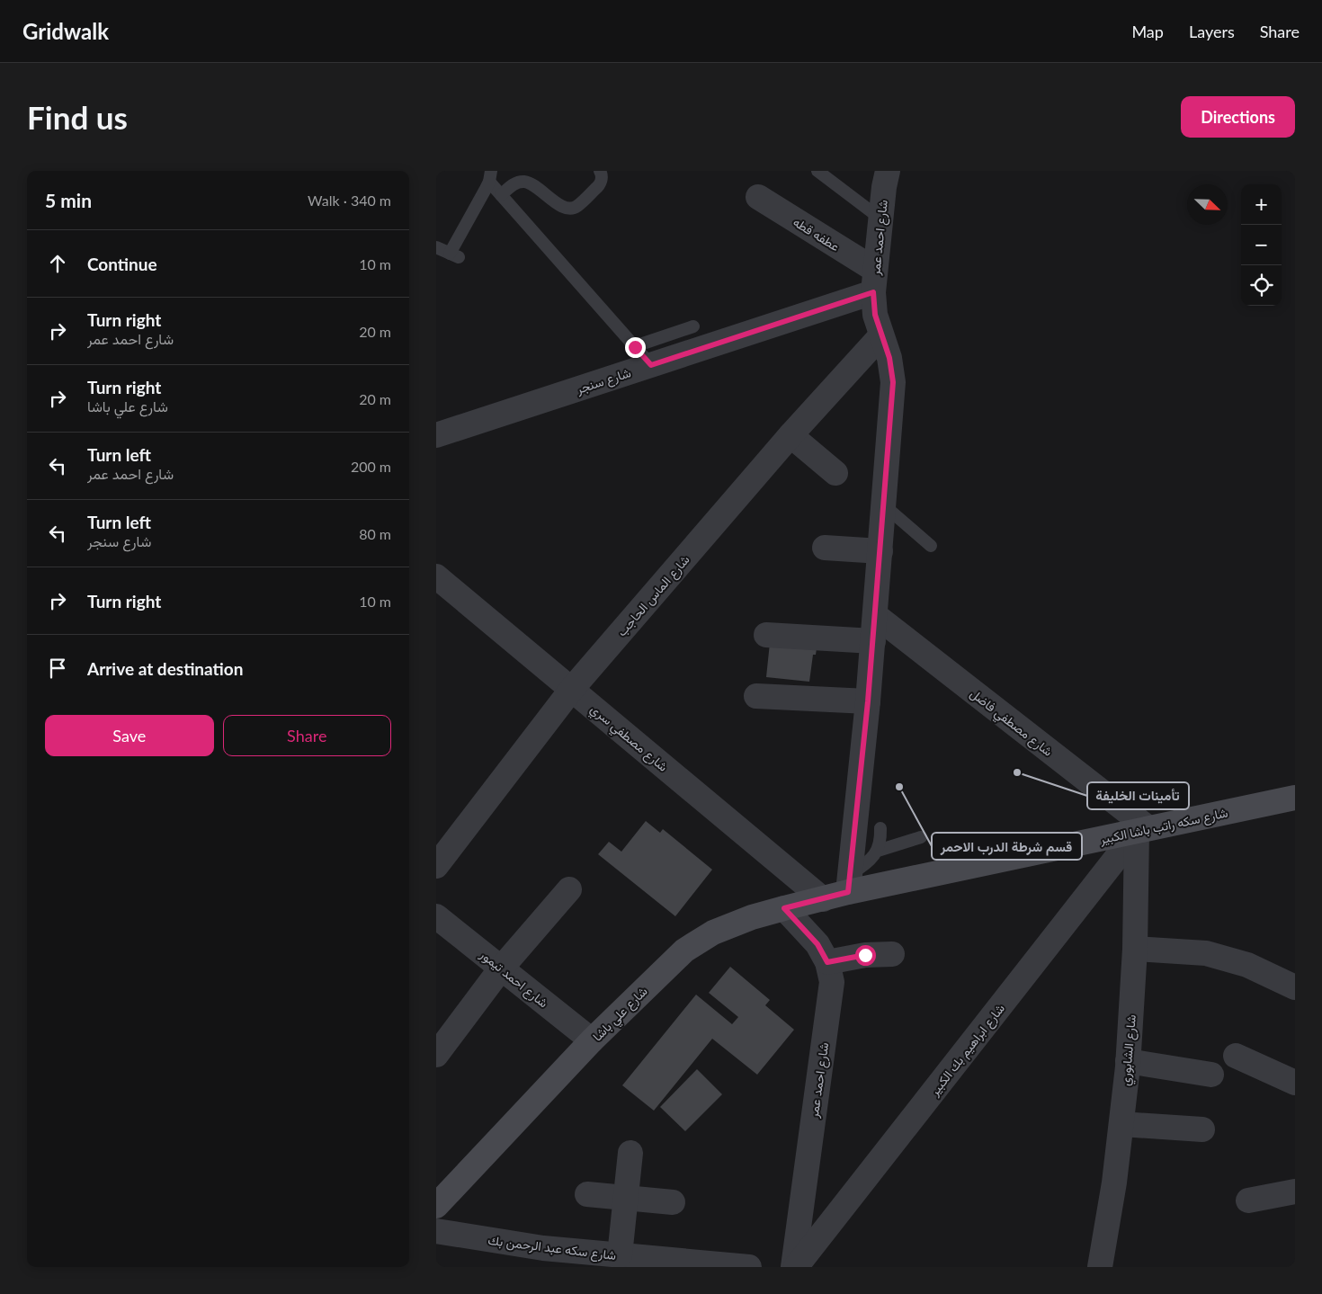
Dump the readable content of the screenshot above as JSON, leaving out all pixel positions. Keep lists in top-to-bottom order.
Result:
{
  "streets": {
    "main road": ["شارع سكه راتب باشا الكبير", "شارع علي باشا"],
    "street": [
      "عطفه قطه",
      "شارع احمد عمر",
      "شارع سنجر",
      "شارع الماس الحاجب",
      "شارع مصطفي فاضل",
      "شارع مصطفي سري",
      "شارع احمد تيمور",
      "شارع ابراهيم بك الكبير",
      "شارع الشابوري",
      "شارع سكه عبد الرحمن بك"
    ]
  },
  "crossings": [
    ["عطفه قطه", "شارع احمد عمر"],
    ["عطفه قطه", "شارع سنجر"],
    ["شارع احمد عمر", "شارع سنجر"],
    ["شارع احمد عمر", "شارع الماس الحاجب"],
    ["شارع احمد عمر", "شارع مصطفي فاضل"],
    ["شارع احمد عمر", "شارع سكه راتب باشا الكبير"],
    ["شارع احمد عمر", "شارع علي باشا"],
    ["شارع احمد عمر", "شارع ابراهيم بك الكبير"],
    ["شارع الماس الحاجب", "شارع مصطفي سري"],
    ["شارع مصطفي فاضل", "شارع سكه راتب باشا الكبير"],
    ["شارع مصطفي فاضل", "شارع ابراهيم بك الكبير"],
    ["شارع مصطفي فاضل", "شارع الشابوري"],
    ["شارع مصطفي سري", "شارع علي باشا"],
    ["شارع سكه راتب باشا الكبير", "شارع علي باشا"],
    ["شارع سكه راتب باشا الكبير", "شارع ابراهيم بك الكبير"],
    ["شارع سكه راتب باشا الكبير", "شارع الشابوري"],
    ["شارع احمد تيمور", "شارع علي باشا"],
    ["شارع ابراهيم بك الكبير", "شارع الشابوري"]
  ],
  "places": ["تأمينات الخليفة", "قسم شرطة الدرب الاحمر"],
  "north": "bottom right",
  "page": {
    "header": "Gridwalk",
    "nav": ["Map", "Layers", "Share"],
    "buttons": [
      "Directions",
      ["Save", "Share"]
    ],
    "title": "Find us",
    "heading": ["5 min", "Walk · 340 m"],
    "map_buttons": ["+", "−"],
    "list": [
      ["Continue", "10 m"],
      ["Turn right", "شارع احمد عمر", "20 m"],
      ["Turn right", "شارع علي باشا", "20 m"],
      ["Turn left", "شارع احمد عمر", "200 m"],
      ["Turn left", "شارع سنجر", "80 m"],
      ["Turn right", "10 m"],
      "Arrive at destination"
    ]
  }
}
